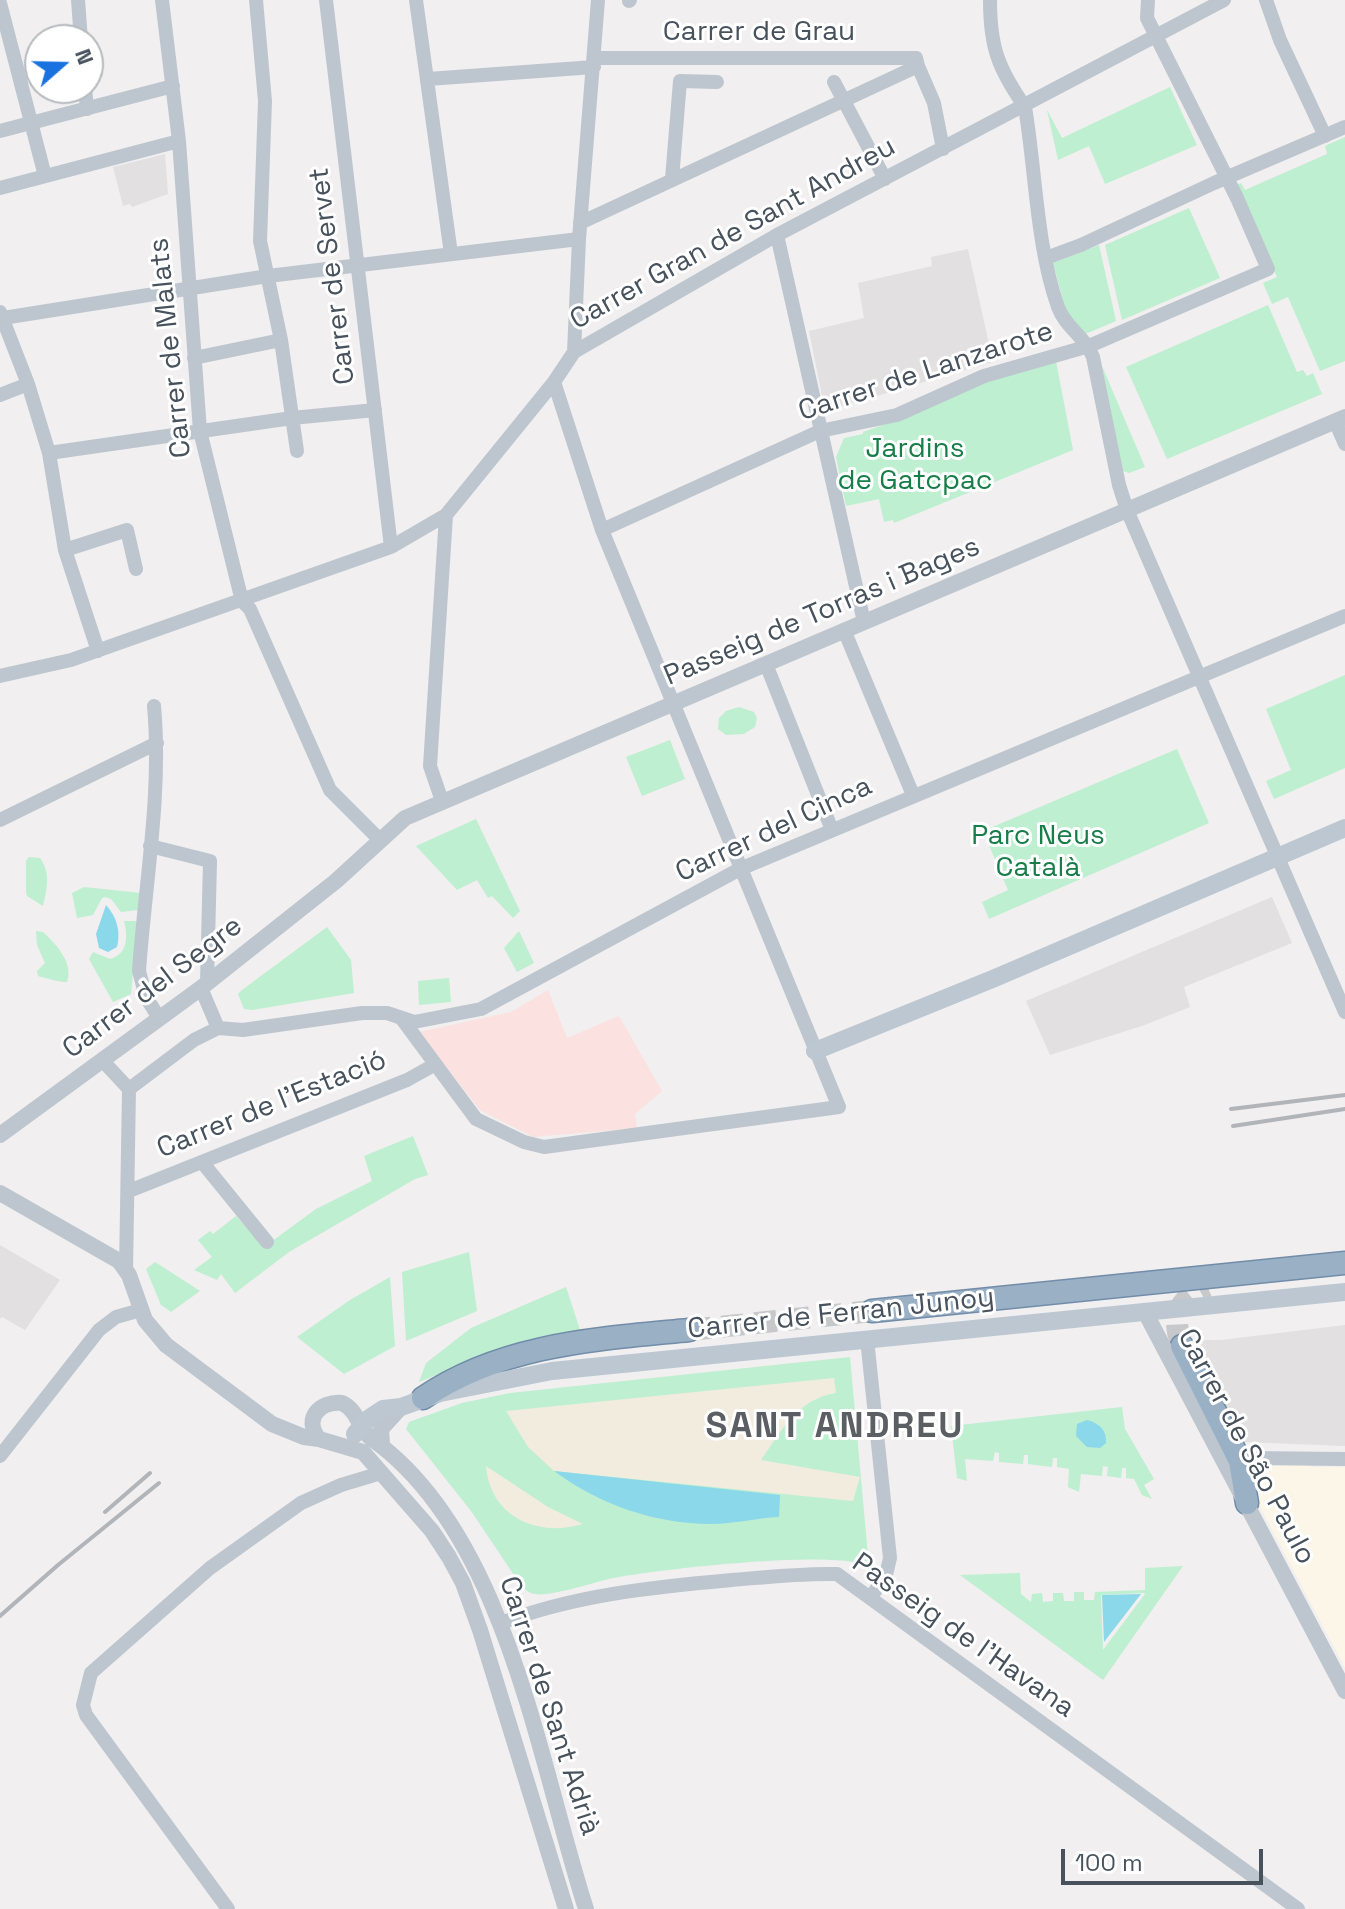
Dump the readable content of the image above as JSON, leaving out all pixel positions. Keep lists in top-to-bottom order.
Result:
{
  "streets": {
    "main road": ["Carrer de Ferran Junoy"],
    "street": [
      "Carrer de Grau",
      "Carrer Gran de Sant Andreu",
      "Carrer de Servet",
      "Carrer de Malats",
      "Carrer de Lanzarote",
      "Passeig de Torras i Bages",
      "Carrer del Cinca",
      "Carrer del Segre",
      "Carrer de l'Estació",
      "Carrer de São Paulo",
      "Passeig de l'Havana",
      "Carrer de Sant Adrià"
    ]
  },
  "crossings": [
    ["Carrer Gran de Sant Andreu", "Carrer de Servet"],
    ["Carrer Gran de Sant Andreu", "Carrer de Malats"],
    ["Carrer de Malats", "Passeig de Torras i Bages"],
    ["Passeig de Torras i Bages", "Carrer del Segre"],
    ["Carrer de Ferran Junoy", "Carrer de São Paulo"],
    ["Carrer de Ferran Junoy", "Carrer de Sant Adrià"],
    ["Passeig de l'Havana", "Carrer de Sant Adrià"]
  ],
  "districts": ["SANT ANDREU"],
  "parks": ["Jardins de Gatcpac", "Parc Neus Català"],
  "scale_bar": "100 m",
  "north": "right"
}
